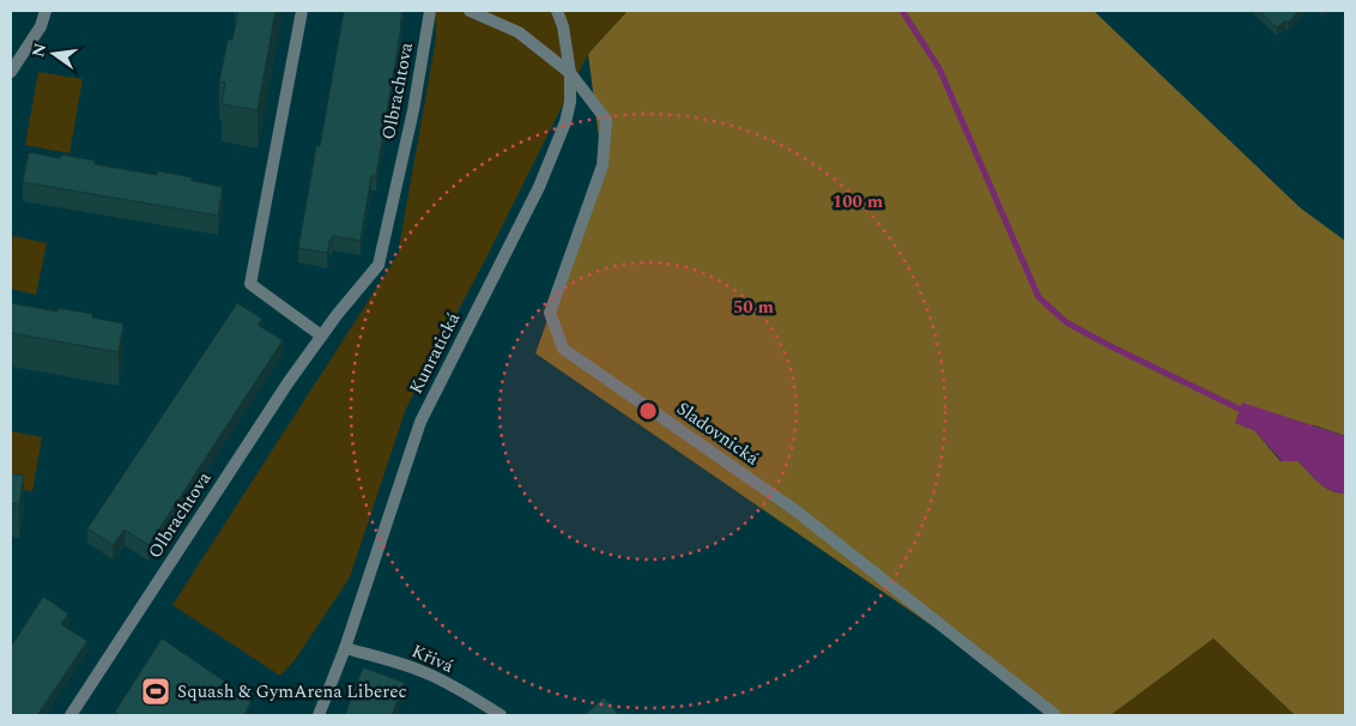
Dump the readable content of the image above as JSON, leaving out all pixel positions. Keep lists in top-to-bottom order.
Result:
{
  "streets": {
    "street": [
      "Olbrachtova",
      "Kunratická",
      "Sladovnická",
      "Křivá"
    ]
  },
  "crossings": [
    ["Kunratická", "Sladovnická"],
    ["Kunratická", "Křivá"]
  ],
  "places": {
    "sports": ["Squash & GymArena Liberec"]
  },
  "north": "left",
  "rings": ["100 m", "50 m"]
}
